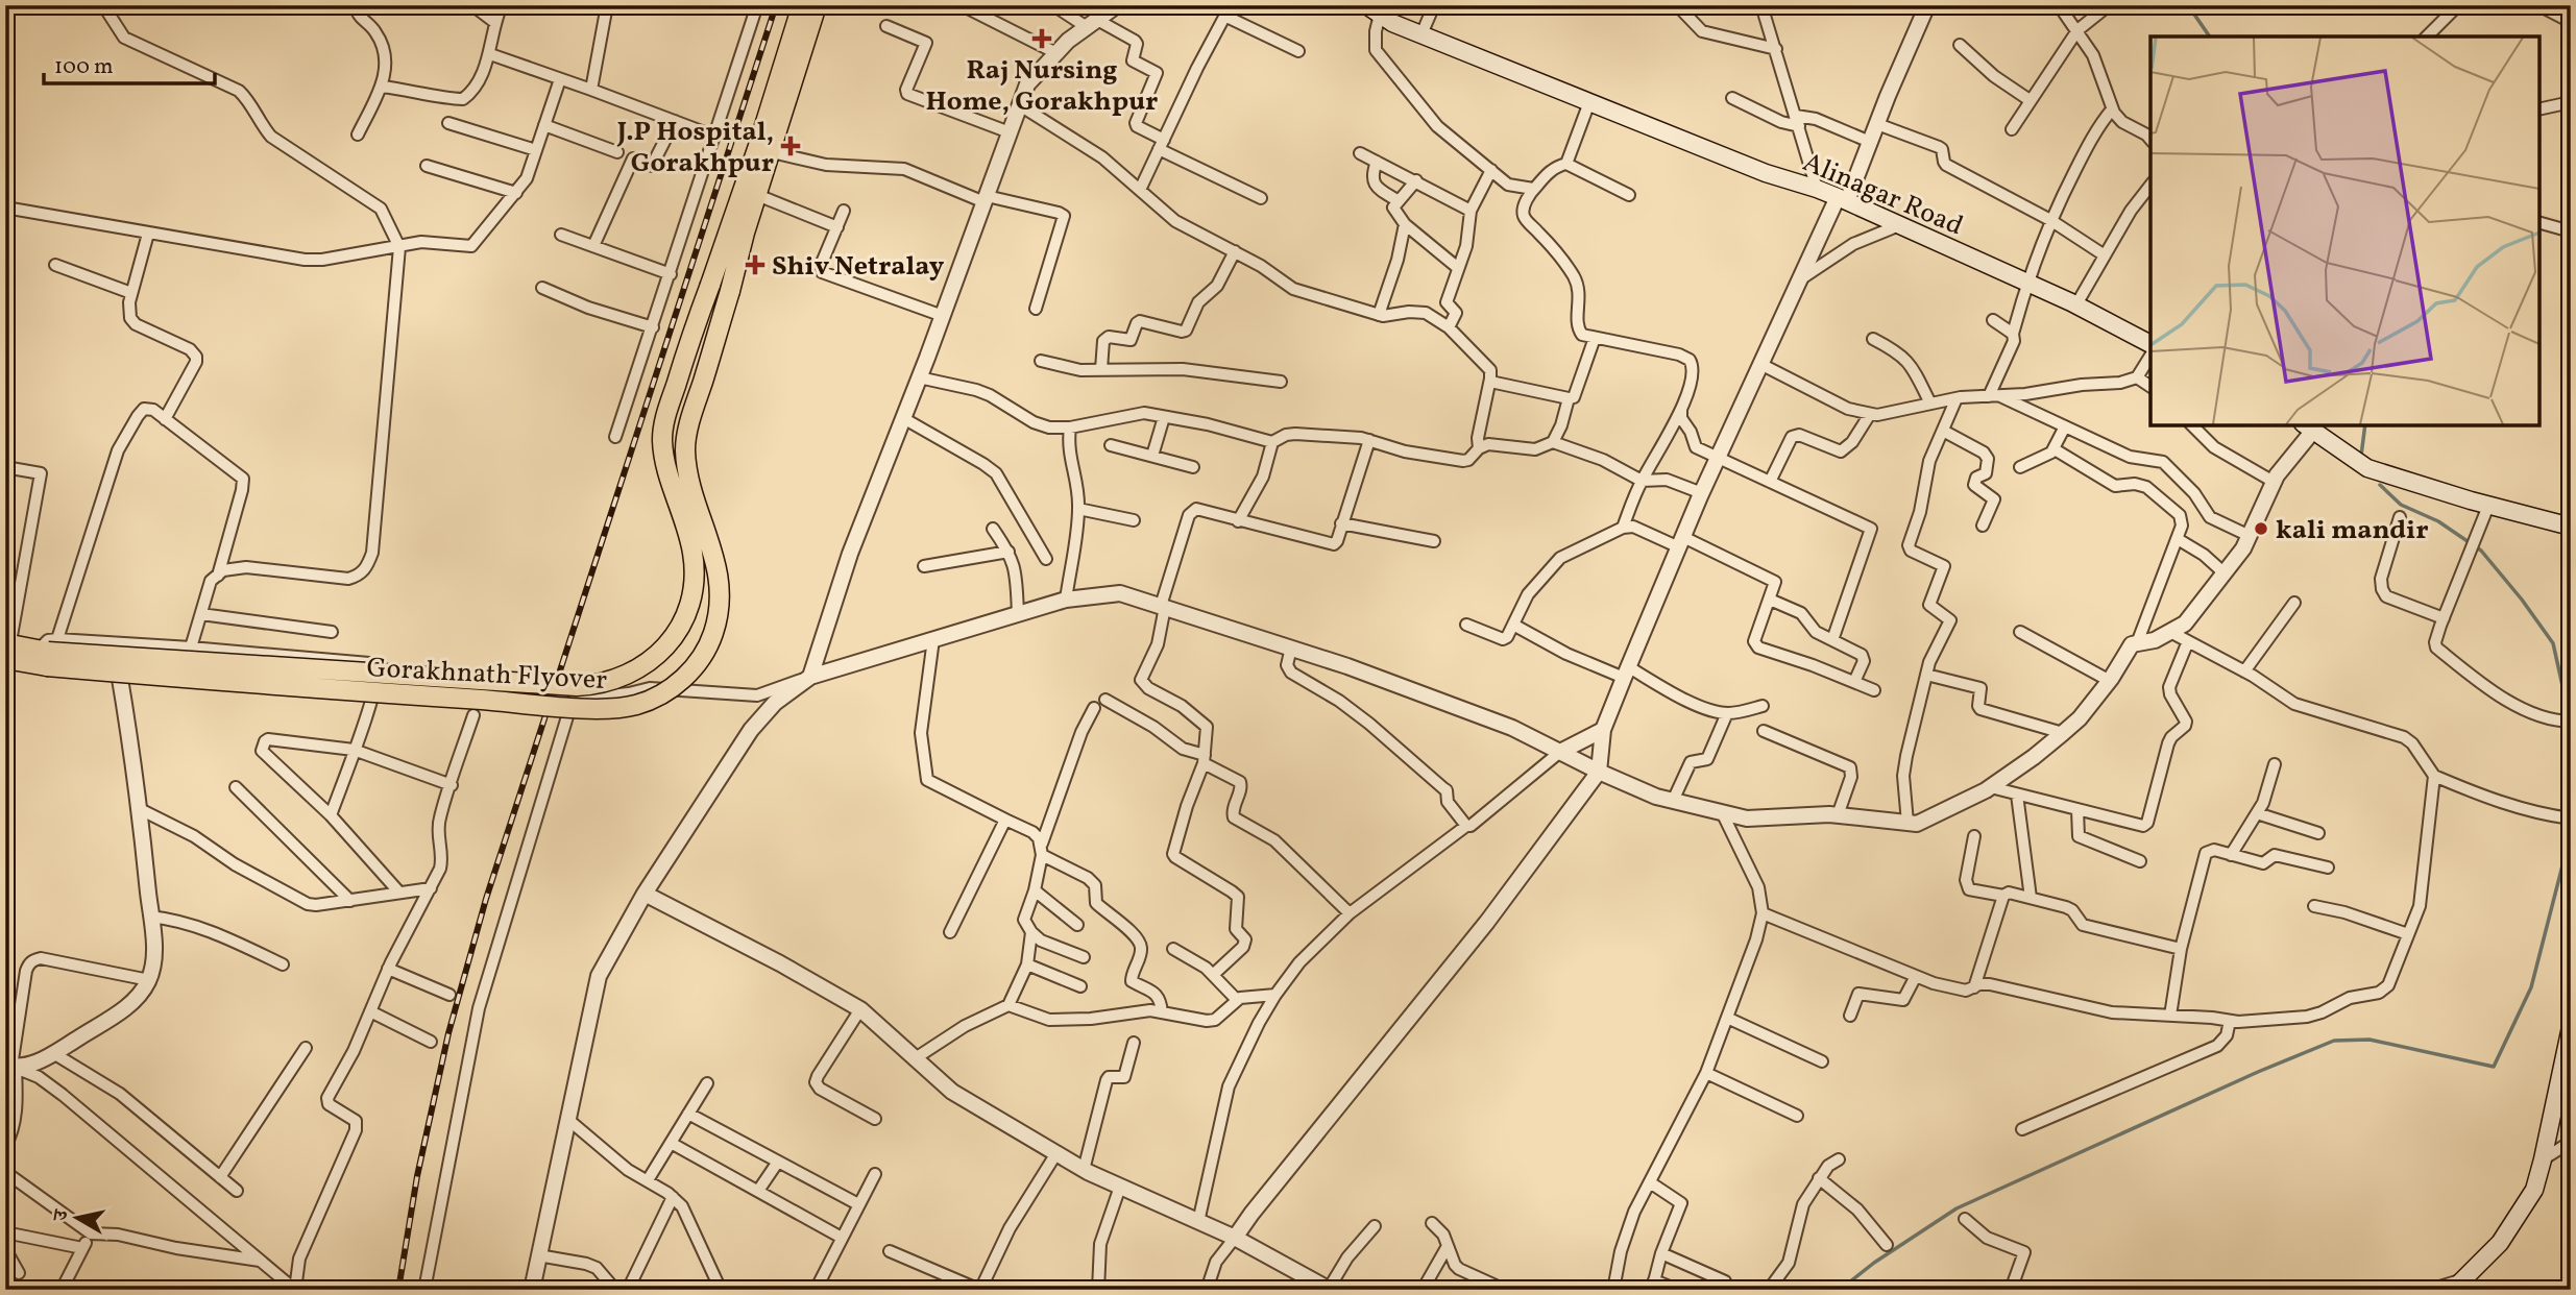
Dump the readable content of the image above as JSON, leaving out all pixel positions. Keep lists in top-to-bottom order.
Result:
{
  "streets": {
    "main road": ["Alinagar Road", "Gorakhnath Flyover"]
  },
  "places": {
    "health": ["Raj Nursing Home, Gorakhpur", "J.P Hospital, Gorakhpur", "Shiv Netralay"],
    "other": ["kali mandir"]
  },
  "scale_bar": "100 m",
  "north": "left"
}
